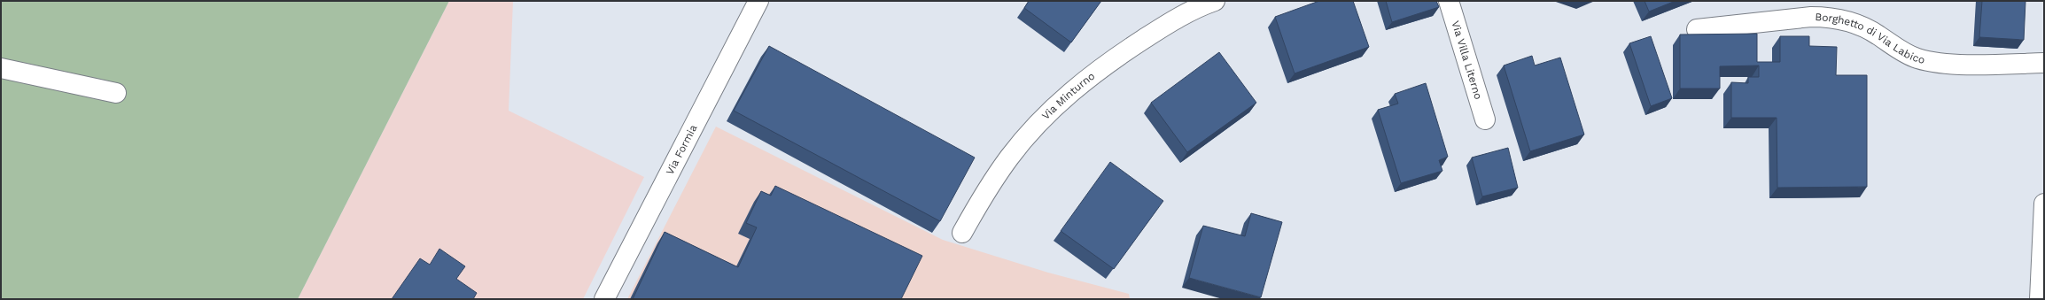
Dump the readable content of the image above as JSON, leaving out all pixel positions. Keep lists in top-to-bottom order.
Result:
{
  "streets": {
    "street": [
      "Borghetto di Via Labico",
      "Via Villa Literno",
      "Via Minturno",
      "Via Formia"
    ]
  }
}
